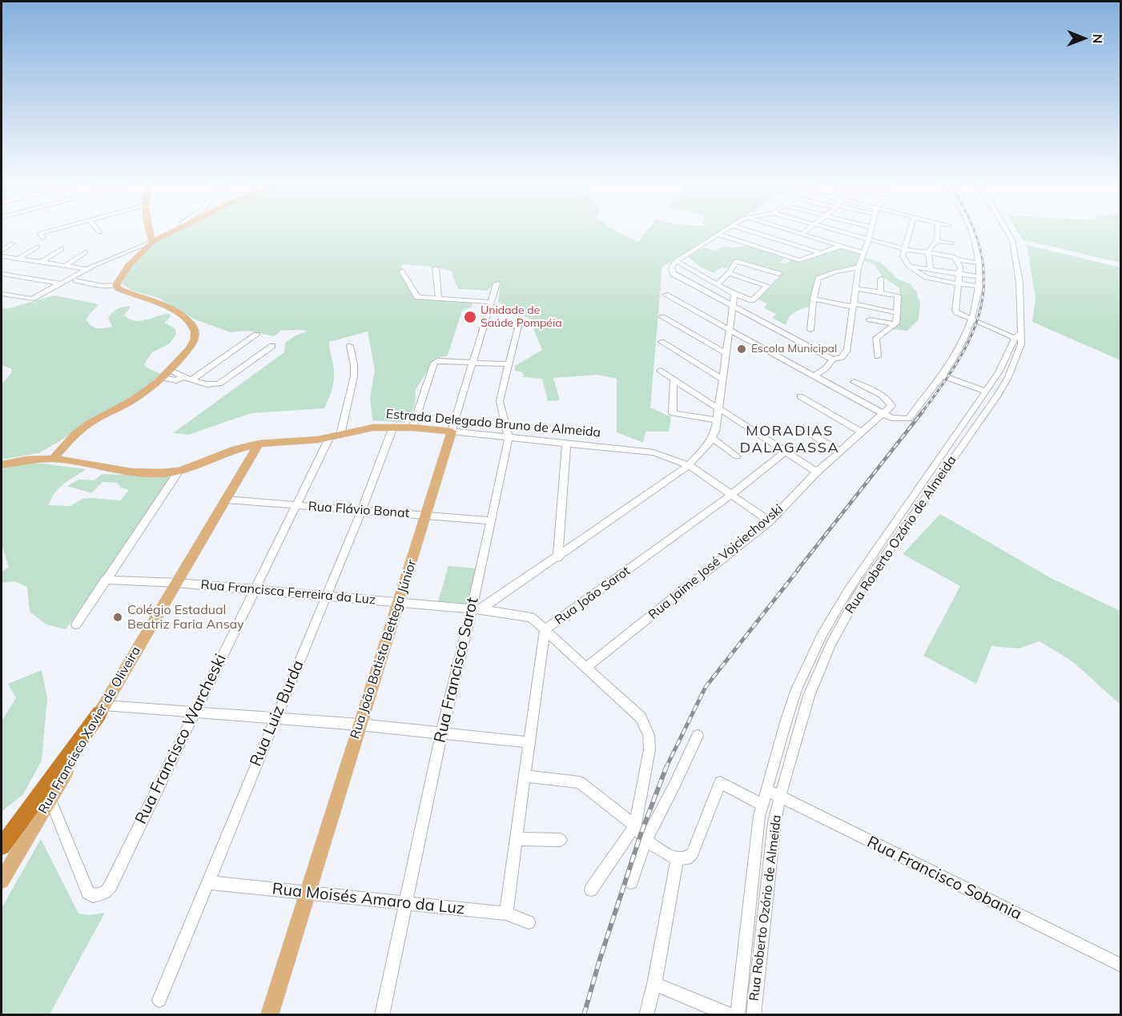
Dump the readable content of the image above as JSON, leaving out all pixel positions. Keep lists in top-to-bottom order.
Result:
{
  "streets": {
    "main road": ["Estrada Delegado Bruno de Almeida", "Rua João Batista Bettega Júnior", "Rua Francisco Xavier de Oliveira"],
    "street": [
      "Rua Flávio Bonat",
      "Rua Roberto Ozório de Almeida",
      "Rua Jaime José Vojciechovski",
      "Rua Francisca Ferreira da Luz",
      "Rua João Sarot",
      "Rua Francisco Sarot",
      "Rua Luiz Burda",
      "Rua Francisco Warcheski",
      "Rua Francisco Sobania",
      "Rua Moisés Amaro da Luz"
    ]
  },
  "crossings": [
    ["Estrada Delegado Bruno de Almeida", "Rua Jaime José Vojciechovski"],
    ["Estrada Delegado Bruno de Almeida", "Rua João Sarot"],
    ["Estrada Delegado Bruno de Almeida", "Rua João Batista Bettega Júnior"],
    ["Estrada Delegado Bruno de Almeida", "Rua Francisco Sarot"],
    ["Estrada Delegado Bruno de Almeida", "Rua Luiz Burda"],
    ["Estrada Delegado Bruno de Almeida", "Rua Francisco Xavier de Oliveira"],
    ["Estrada Delegado Bruno de Almeida", "Rua Francisco Warcheski"],
    ["Rua Flávio Bonat", "Rua João Batista Bettega Júnior"],
    ["Rua Flávio Bonat", "Rua Francisco Sarot"],
    ["Rua Flávio Bonat", "Rua Luiz Burda"],
    ["Rua Flávio Bonat", "Rua Francisco Xavier de Oliveira"],
    ["Rua Flávio Bonat", "Rua Francisco Warcheski"],
    ["Rua Roberto Ozório de Almeida", "Rua Francisco Sobania"],
    ["Rua Jaime José Vojciechovski", "Rua Francisca Ferreira da Luz"],
    ["Rua Francisca Ferreira da Luz", "Rua João Sarot"],
    ["Rua Francisca Ferreira da Luz", "Rua João Batista Bettega Júnior"],
    ["Rua Francisca Ferreira da Luz", "Rua Francisco Sarot"],
    ["Rua Francisca Ferreira da Luz", "Rua Luiz Burda"],
    ["Rua Francisca Ferreira da Luz", "Rua Francisco Xavier de Oliveira"],
    ["Rua Francisca Ferreira da Luz", "Rua Francisco Warcheski"],
    ["Rua João Sarot", "Rua Moisés Amaro da Luz"],
    ["Rua João Batista Bettega Júnior", "Rua Francisco Sarot"],
    ["Rua João Batista Bettega Júnior", "Rua Moisés Amaro da Luz"],
    ["Rua Francisco Sarot", "Rua Moisés Amaro da Luz"],
    ["Rua Luiz Burda", "Rua Moisés Amaro da Luz"],
    ["Rua Francisco Xavier de Oliveira", "Rua Francisco Warcheski"]
  ],
  "districts": ["MORADIAS DALAGASSA"],
  "places": ["Unidade de Saúde Pompéia", "Escola Municipal", "Colégio Estadual Beatriz Faria Ansay"],
  "north": "right"
}
